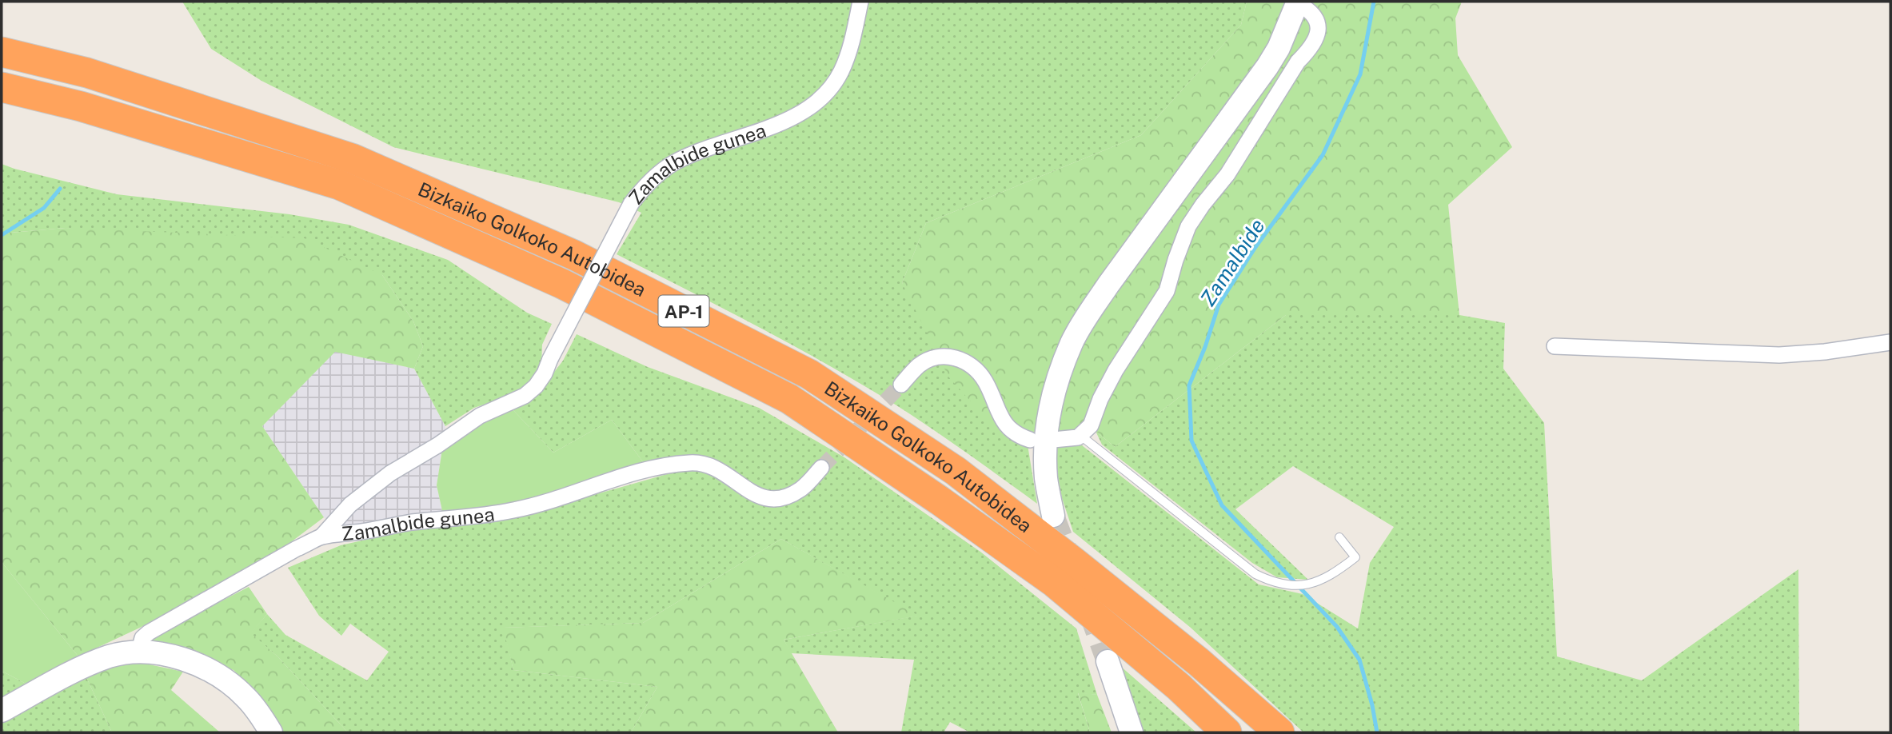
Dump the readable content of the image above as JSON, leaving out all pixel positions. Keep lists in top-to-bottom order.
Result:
{
  "streets": {
    "highway": ["Bizkaiko Golkoko Autobidea", "AP-1"],
    "street": ["Zamalbide gunea"]
  },
  "water": ["Zamalbide"]
}
